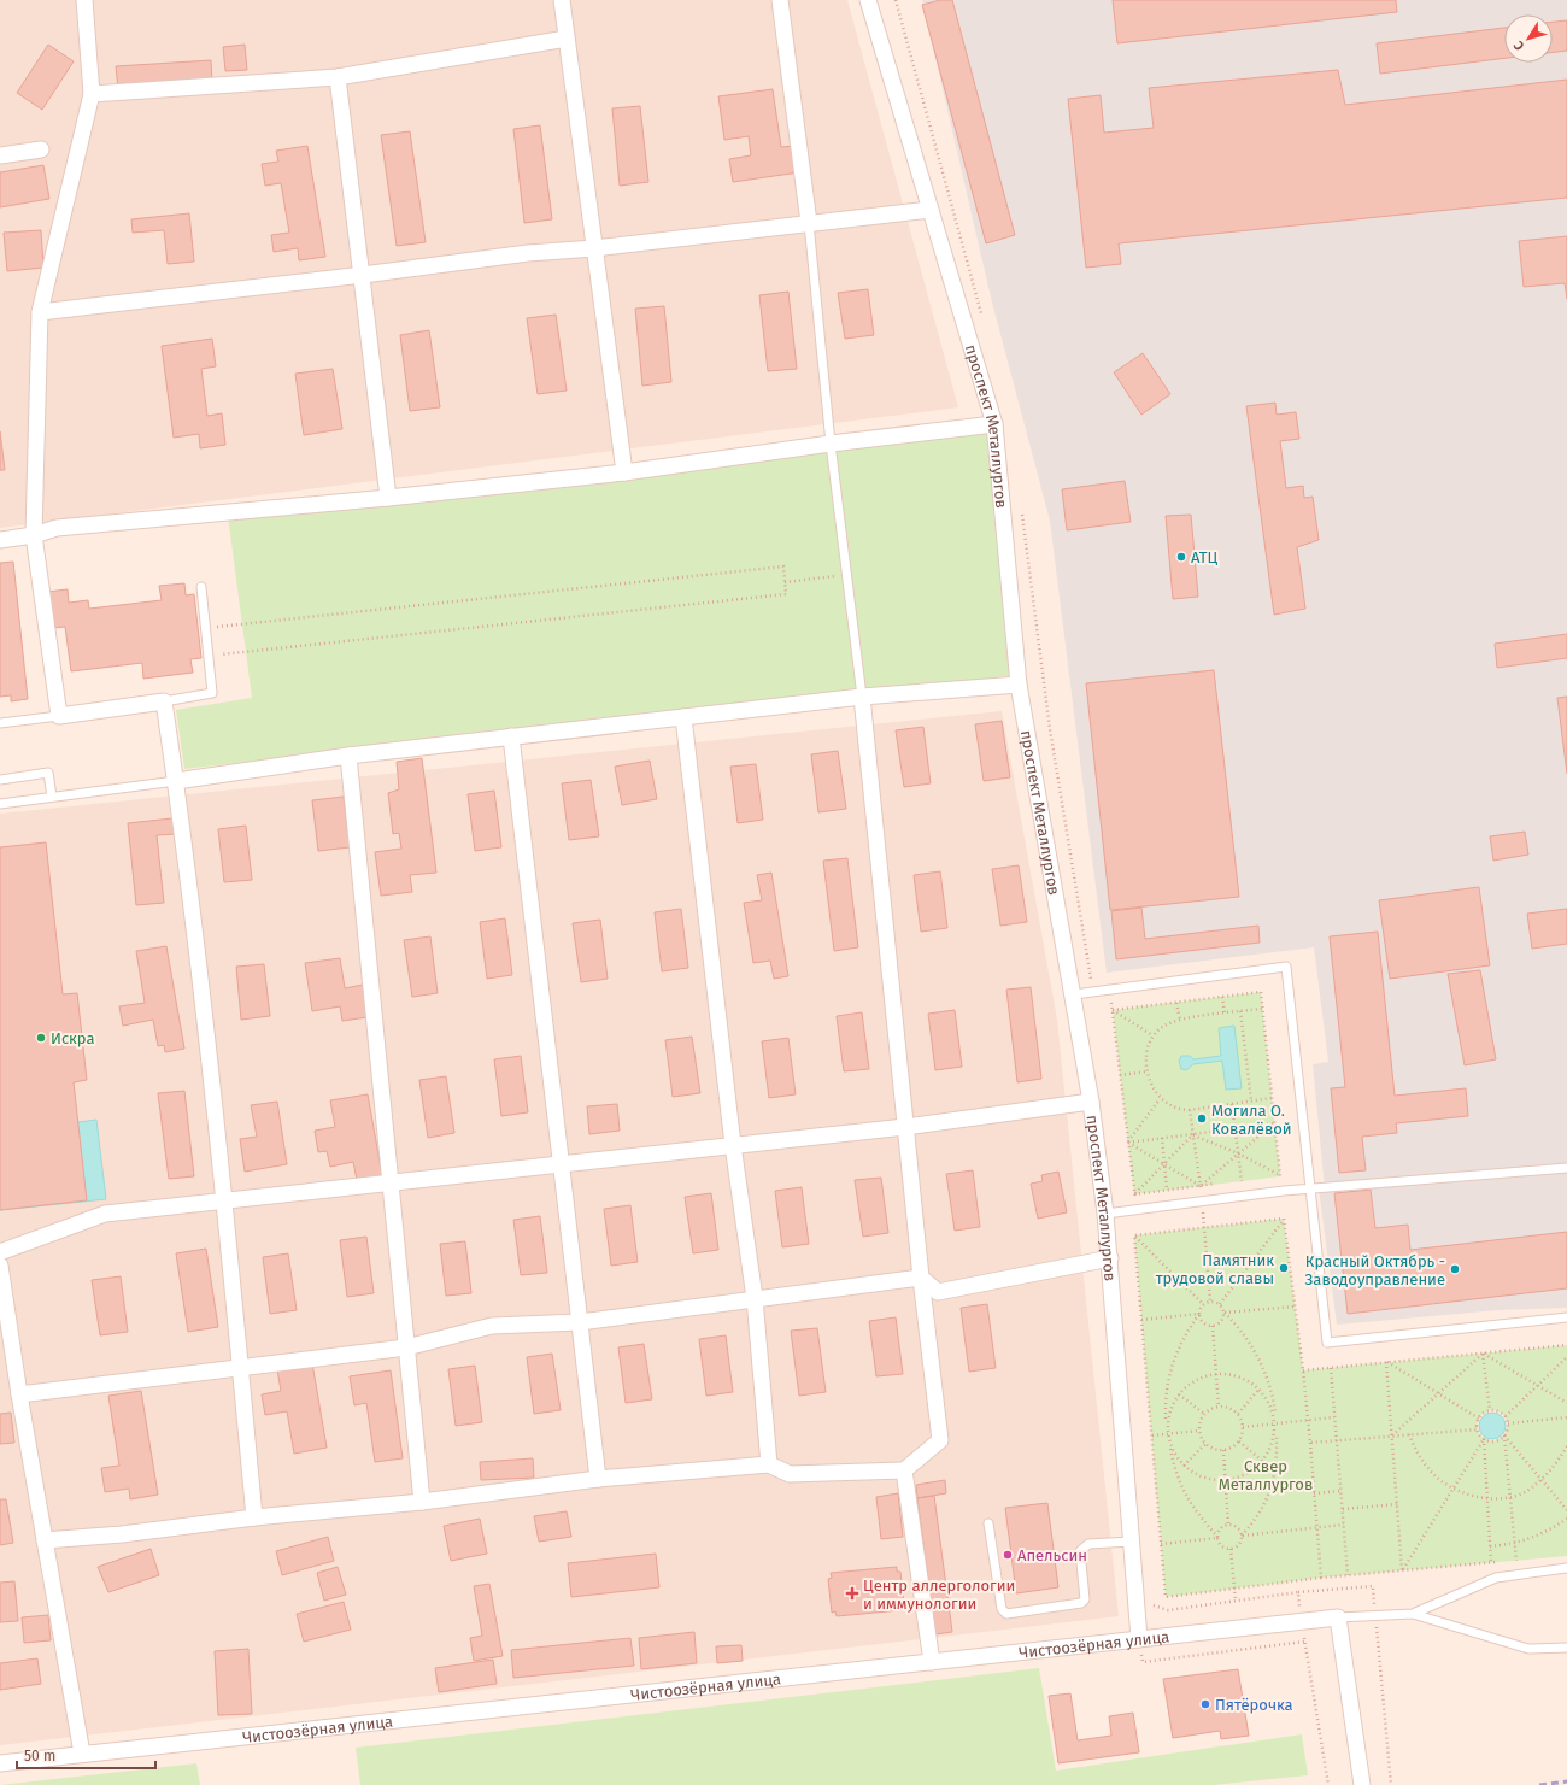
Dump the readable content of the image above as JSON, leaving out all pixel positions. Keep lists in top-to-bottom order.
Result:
{
  "streets": {
    "street": ["проспект Металлургов", "Чистоозёрная улица"]
  },
  "crossings": [
    ["проспект Металлургов", "Чистоозёрная улица"]
  ],
  "parks": ["Сквер Металлургов"],
  "places": {
    "other": [
      "АТЦ",
      "Искра",
      "Могила О. Ковалёвой",
      "Памятник трудовой славы",
      "Красный Октябрь - Заводоуправление",
      "Апельсин",
      "Пятёрочка"
    ],
    "health": ["Центр аллергологии и иммунологии"]
  },
  "scale_bar": "50 m",
  "north": "bottom left"
}
